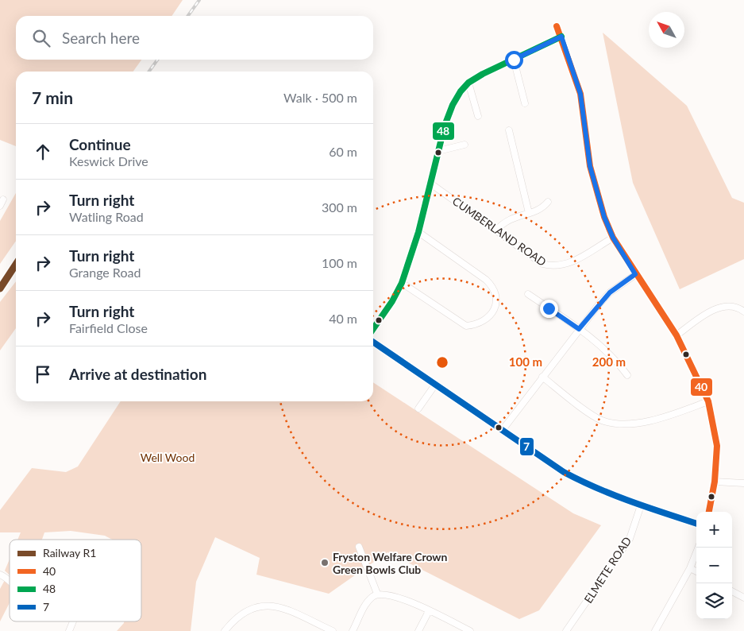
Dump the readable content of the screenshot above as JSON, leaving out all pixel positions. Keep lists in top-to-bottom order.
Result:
{
  "streets": {
    "street": ["CUMBERLAND ROAD", "ELMETE ROAD"]
  },
  "parks": ["Well Wood"],
  "places": ["Fryston Welfare Crown Green Bowls Club"],
  "lines": [
    "transit line 40",
    "transit line 48",
    "rail line R1",
    "transit line 7"
  ],
  "legend": [
    "Railway R1",
    "40",
    "48",
    "7"
  ],
  "north": "top left",
  "page": {
    "search": "Search here",
    "heading": ["7 min", "Walk · 500 m"],
    "list": [
      ["Continue", "Keswick Drive", "60 m"],
      ["Turn right", "Watling Road", "300 m"],
      ["Turn right", "Grange Road", "100 m"],
      ["Turn right", "Fairfield Close", "40 m"],
      "Arrive at destination"
    ],
    "map_buttons": ["+", "−"]
  },
  "rings": ["100 m", "200 m"]
}
